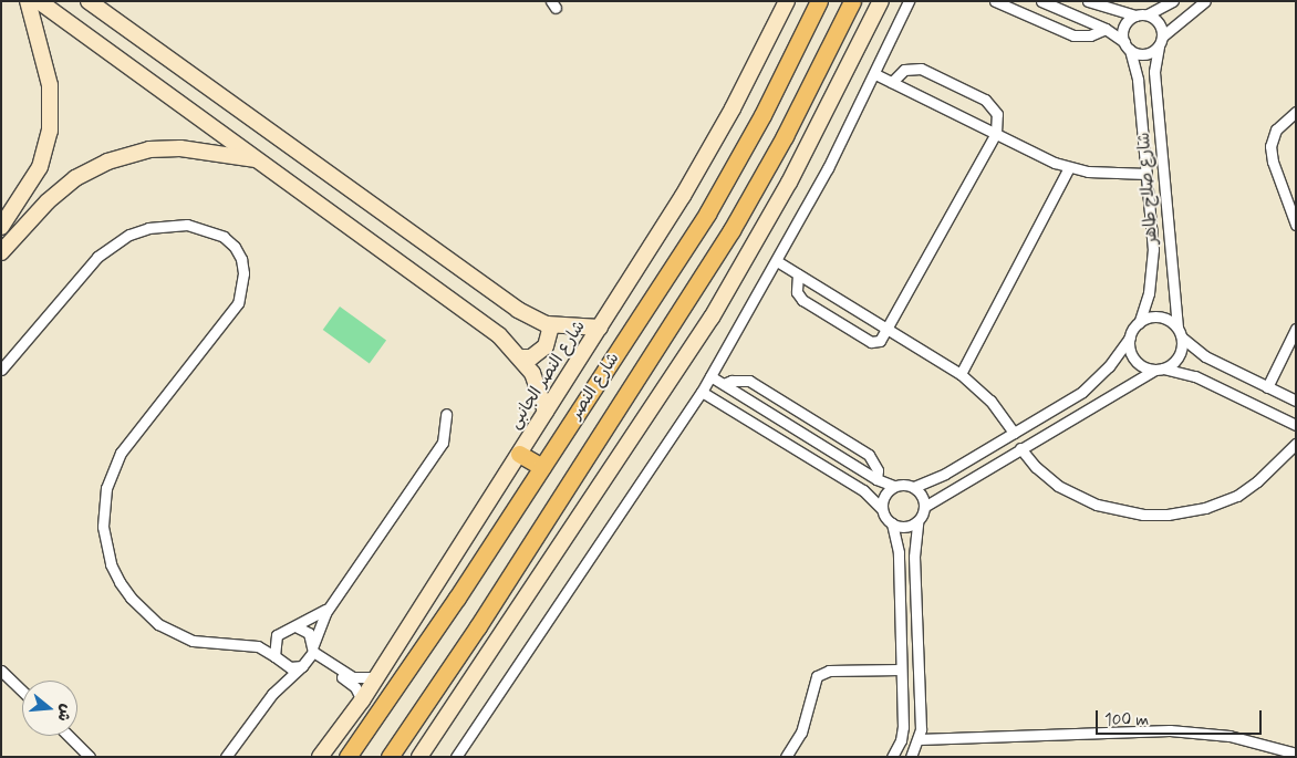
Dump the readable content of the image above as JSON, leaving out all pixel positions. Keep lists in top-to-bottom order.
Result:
{
  "streets": {
    "main road": ["شارع النصر"],
    "street": ["شارع صلاح طاهر", "شارع النصر الجانبى"]
  },
  "scale_bar": "100 m",
  "north": "right"
}
